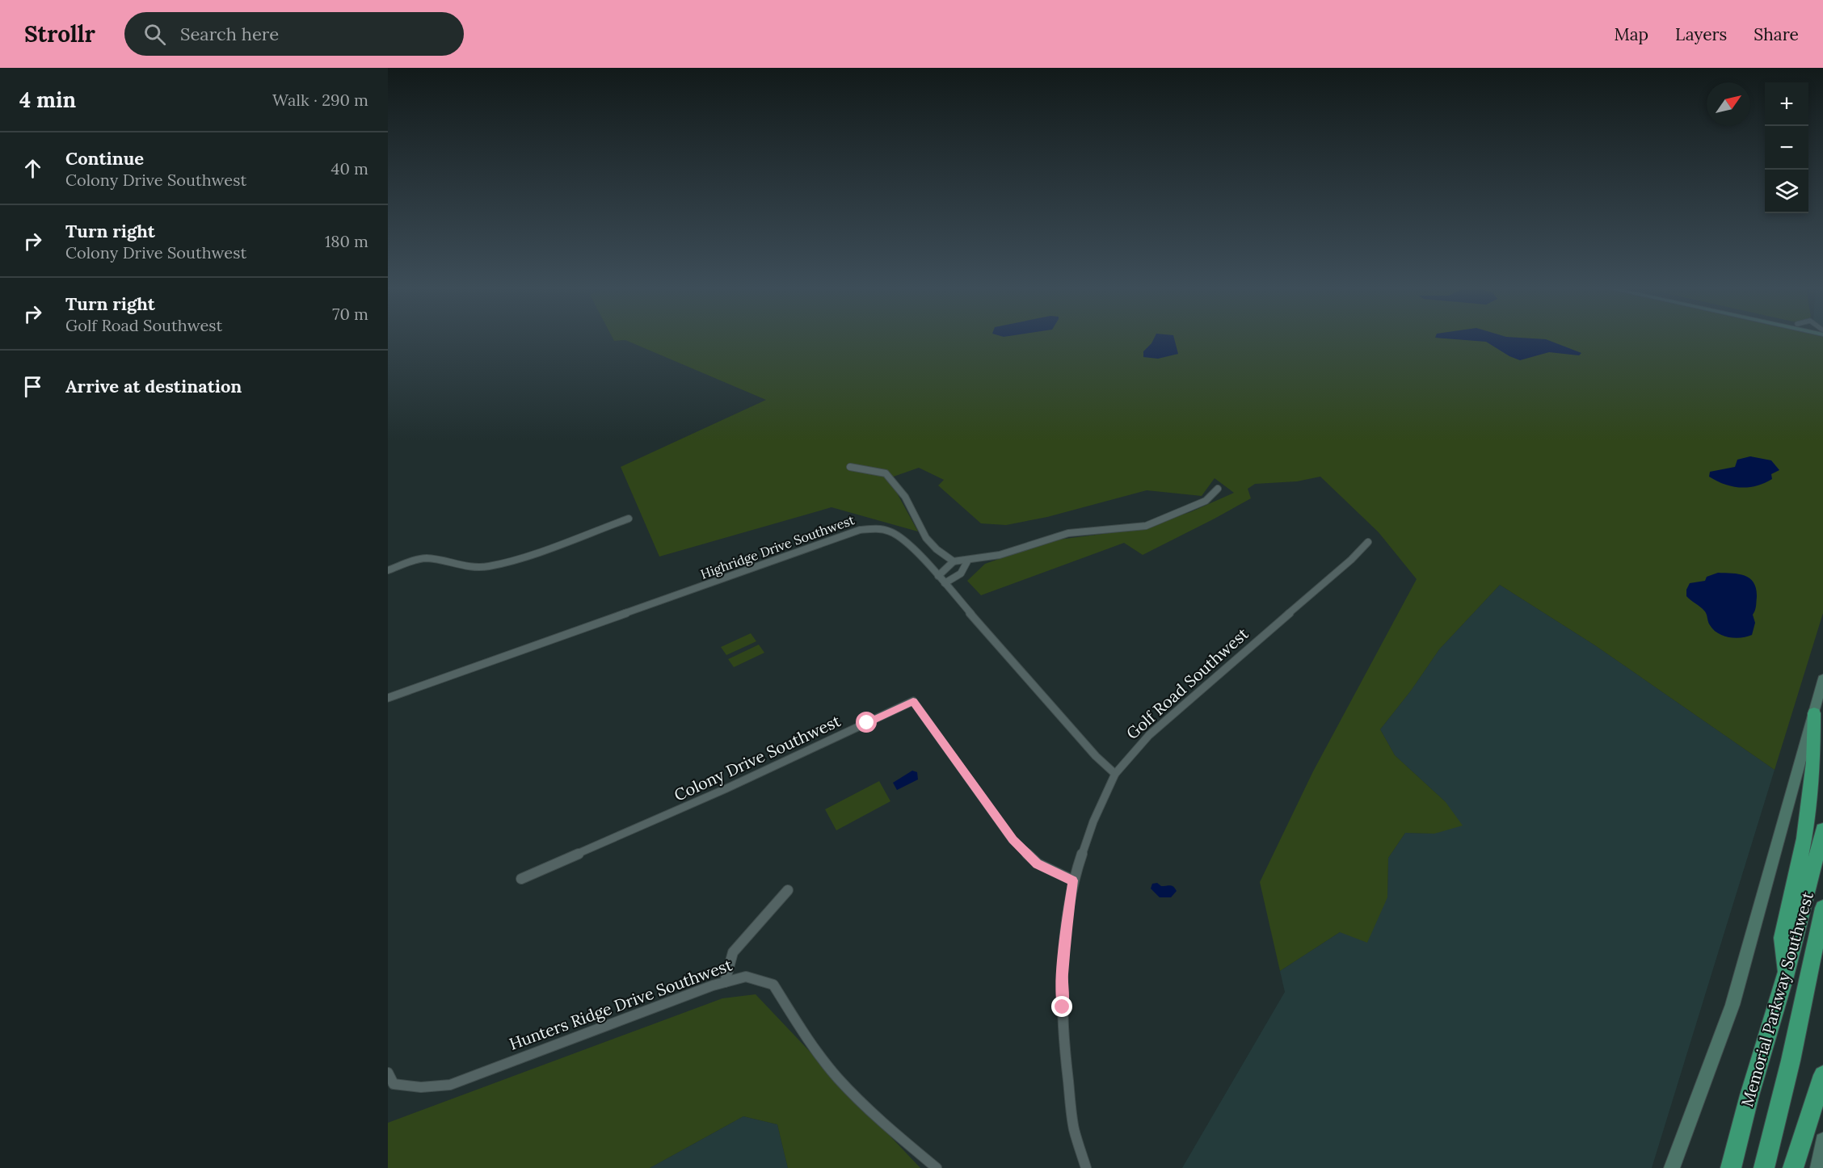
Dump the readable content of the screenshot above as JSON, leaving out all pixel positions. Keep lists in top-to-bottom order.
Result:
{
  "streets": {
    "highway": ["Memorial Parkway Southwest"],
    "street": [
      "Highridge Drive Southwest",
      "Golf Road Southwest",
      "Colony Drive Southwest",
      "Hunters Ridge Drive Southwest"
    ]
  },
  "crossings": [
    ["Highridge Drive Southwest", "Golf Road Southwest"],
    ["Golf Road Southwest", "Colony Drive Southwest"]
  ],
  "north": "top right",
  "page": {
    "header": "Strollr",
    "search": "Search here",
    "nav": ["Map", "Layers", "Share"],
    "heading": ["4 min", "Walk · 290 m"],
    "map_buttons": ["+", "−"],
    "list": [
      ["Continue", "Colony Drive Southwest", "40 m"],
      ["Turn right", "Colony Drive Southwest", "180 m"],
      ["Turn right", "Golf Road Southwest", "70 m"],
      "Arrive at destination"
    ]
  }
}
